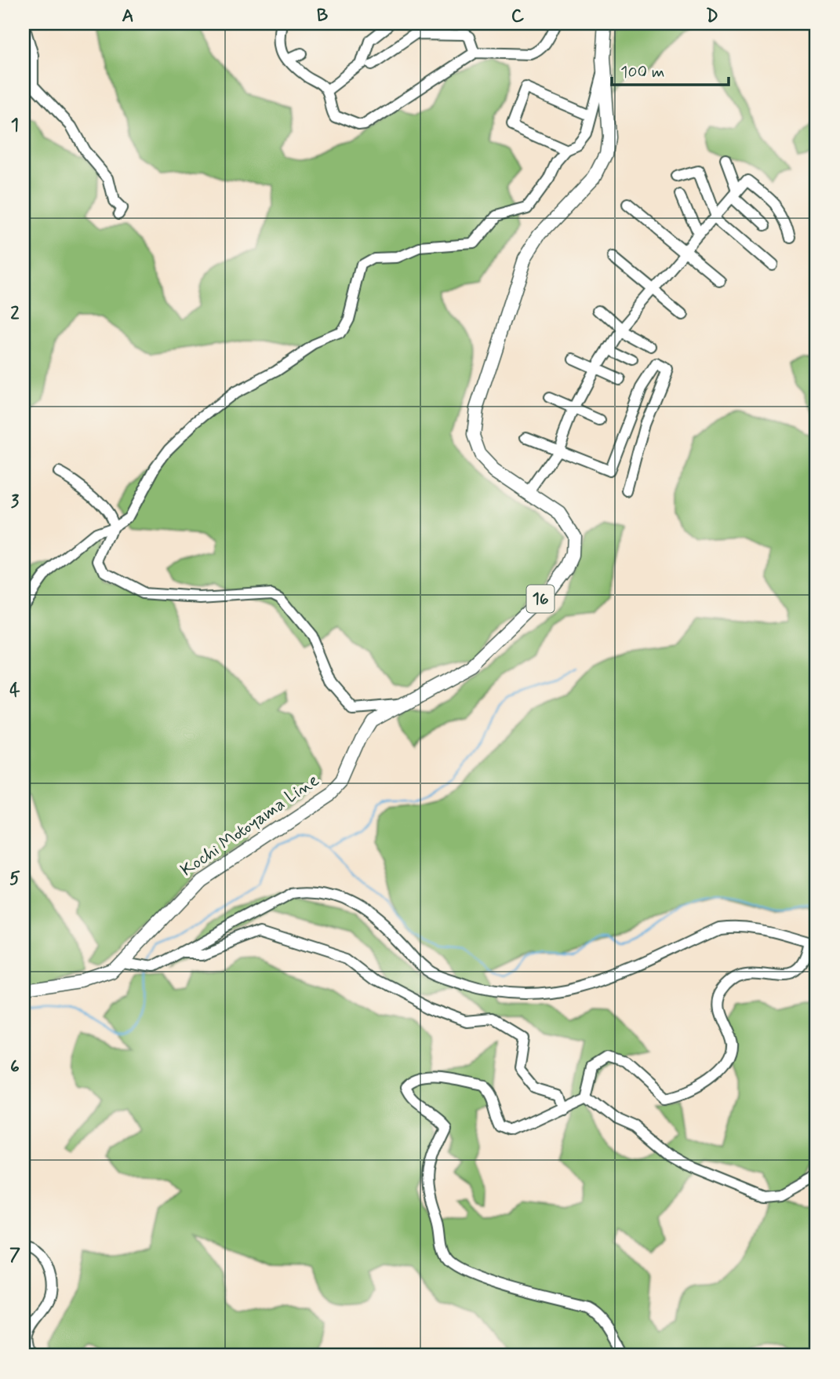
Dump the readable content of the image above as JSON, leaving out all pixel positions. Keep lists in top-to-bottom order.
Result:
{
  "streets": {
    "main road": ["16", "Kochi Motoyama Line"]
  },
  "scale_bar": "100 m",
  "grid": {
    "columns": [
      "A",
      "B",
      "C",
      "D"
    ],
    "rows": [
      "1",
      "2",
      "3",
      "4",
      "5",
      "6",
      "7"
    ]
  }
}
